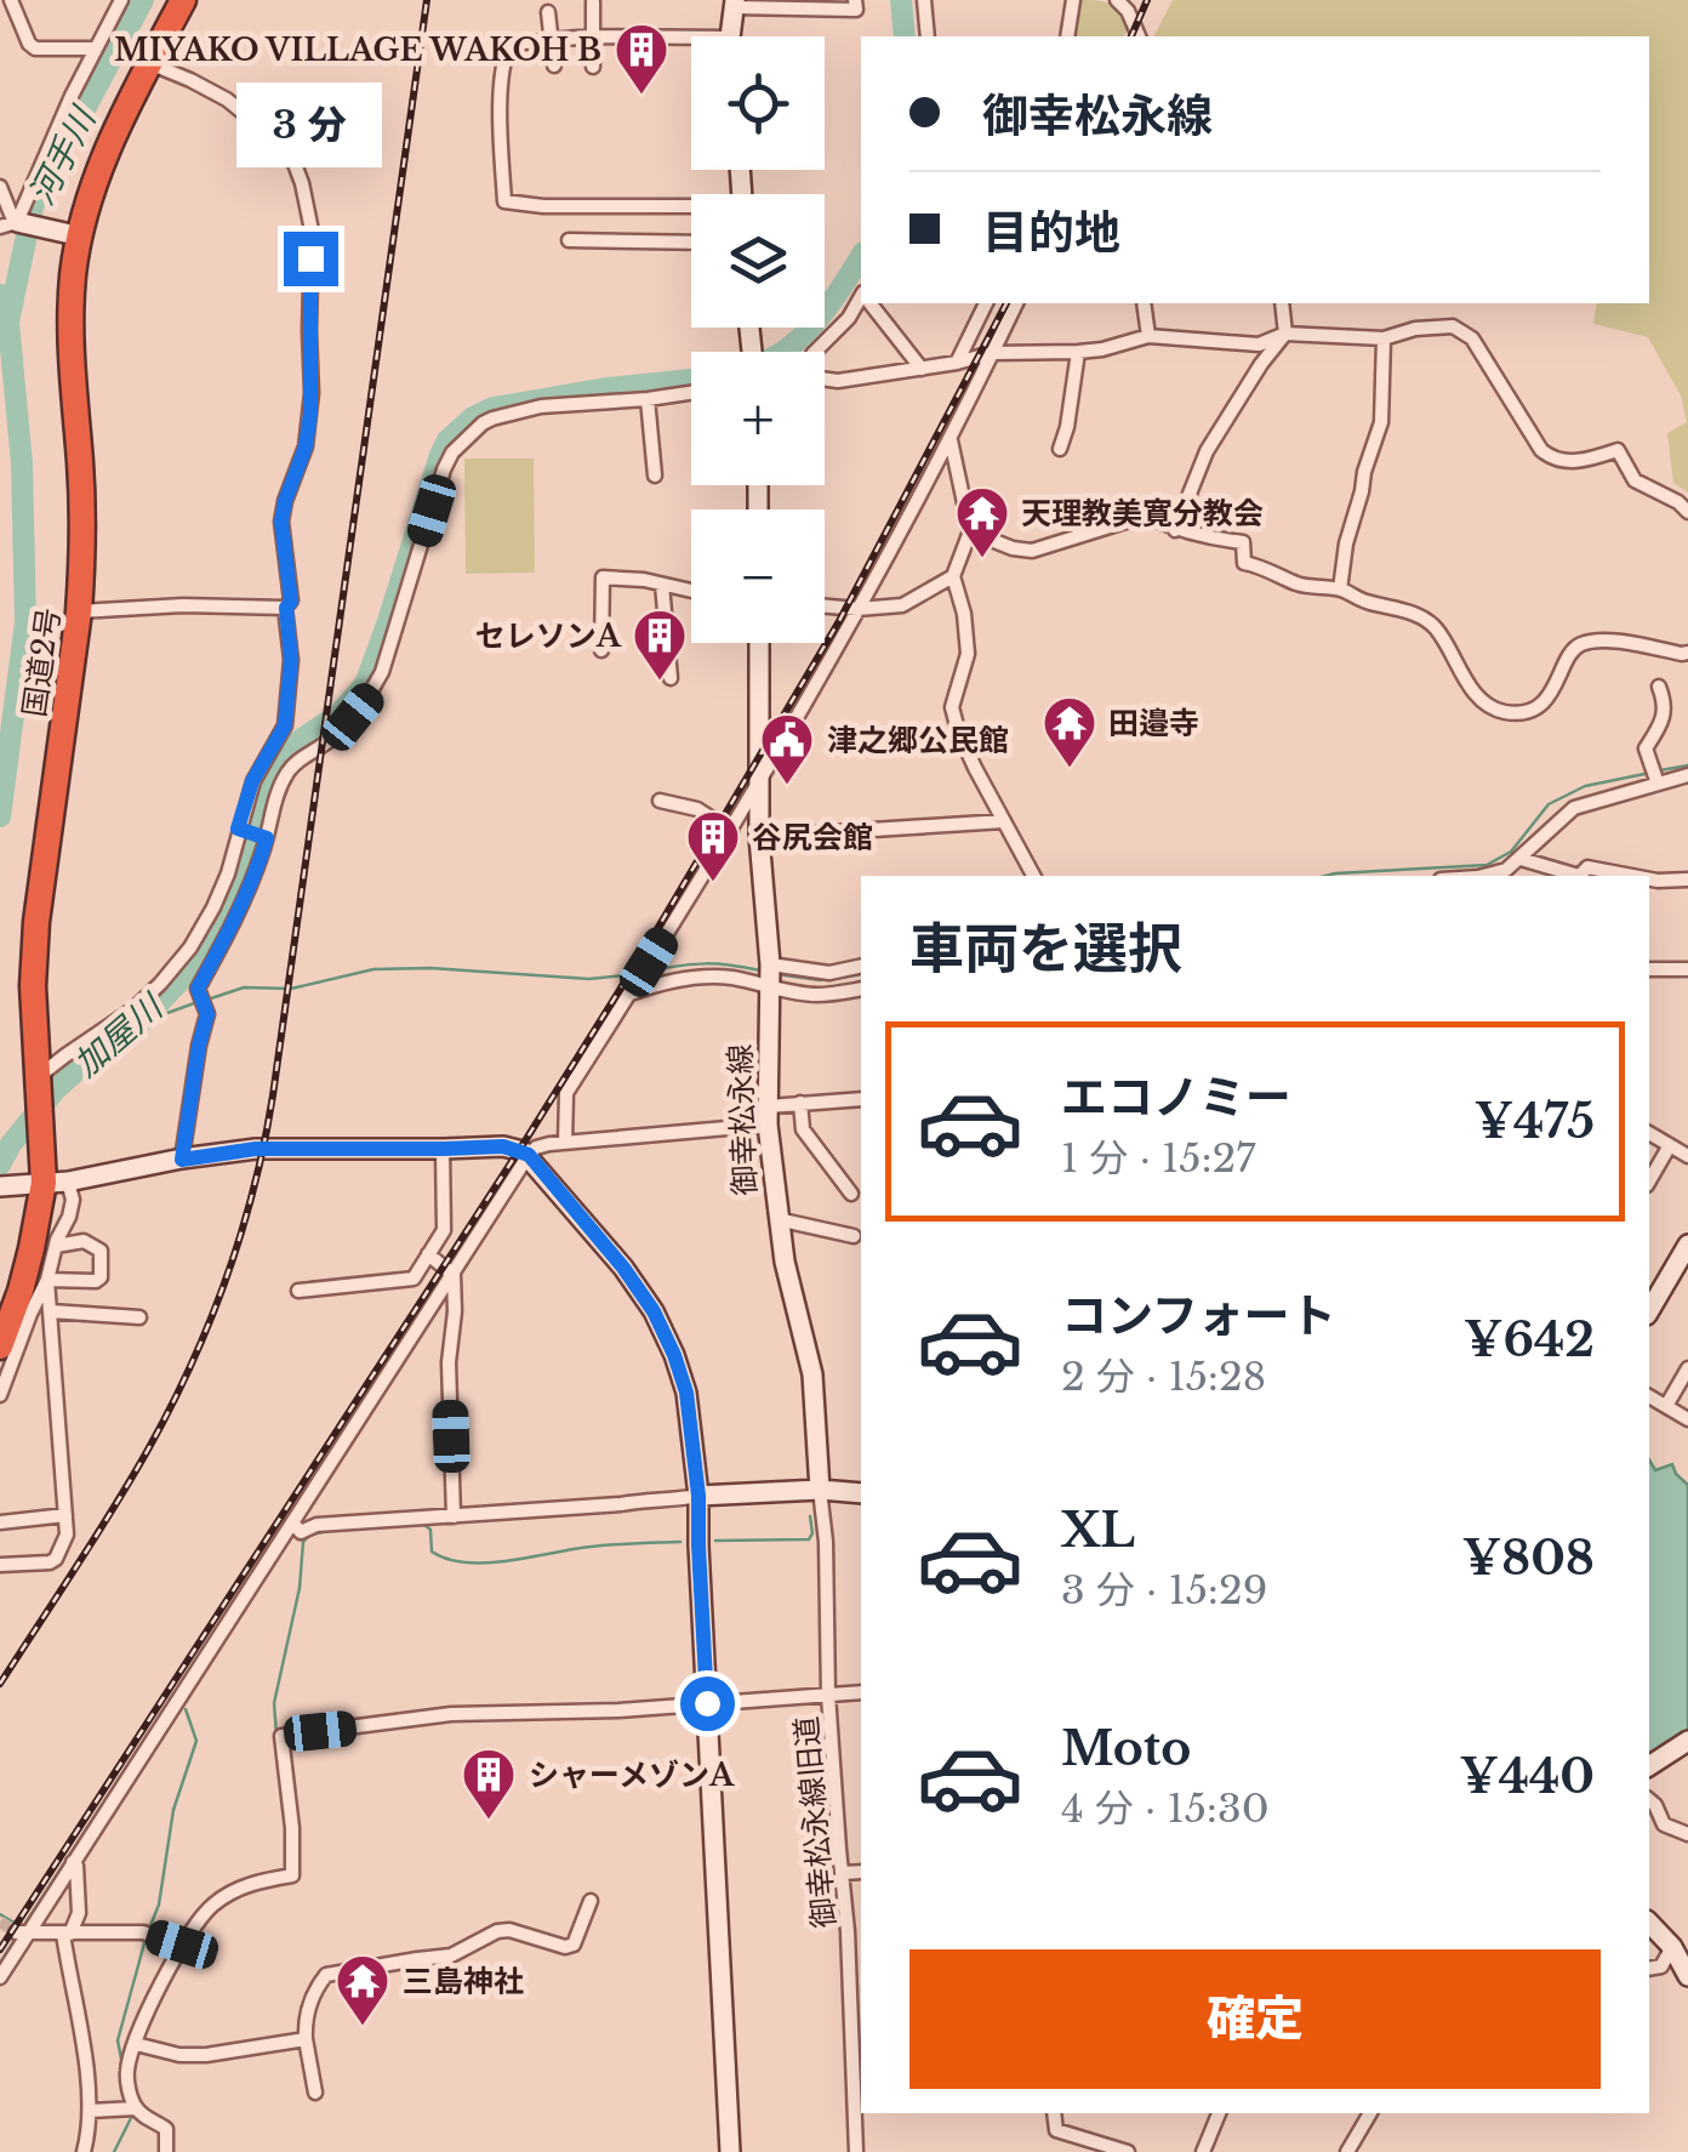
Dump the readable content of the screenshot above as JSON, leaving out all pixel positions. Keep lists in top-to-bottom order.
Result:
{
  "streets": {
    "highway": ["国道2号"],
    "main road": ["御幸松永線"],
    "street": ["御幸松永線旧道"]
  },
  "crossings": [
    ["御幸松永線", "御幸松永線旧道"]
  ],
  "water": ["河手川", "加屋川"],
  "places": {
    "building": [
      "MIYAKO VILLAGE WAKOH B",
      "セレソンA",
      "谷尻会館",
      "シャーメゾンA"
    ],
    "temple": ["天理教美寛分教会", "田邉寺", "三島神社"],
    "public building": ["津之郷公民館"]
  },
  "page": {
    "map_buttons": ["+", "−"],
    "banner": ["御幸松永線", "目的地"],
    "bubble": "3 分",
    "heading": "車両を選択",
    "list": [
      {
        "name": "エコノミー",
        "note": "1 分 · 15:27",
        "value": "¥475"
      },
      {
        "name": "コンフォート",
        "note": "2 分 · 15:28",
        "value": "¥642"
      },
      {
        "name": "XL",
        "note": "3 分 · 15:29",
        "value": "¥808"
      },
      {
        "name": "Moto",
        "note": "4 分 · 15:30",
        "value": "¥440"
      }
    ],
    "buttons": "確定"
  }
}
